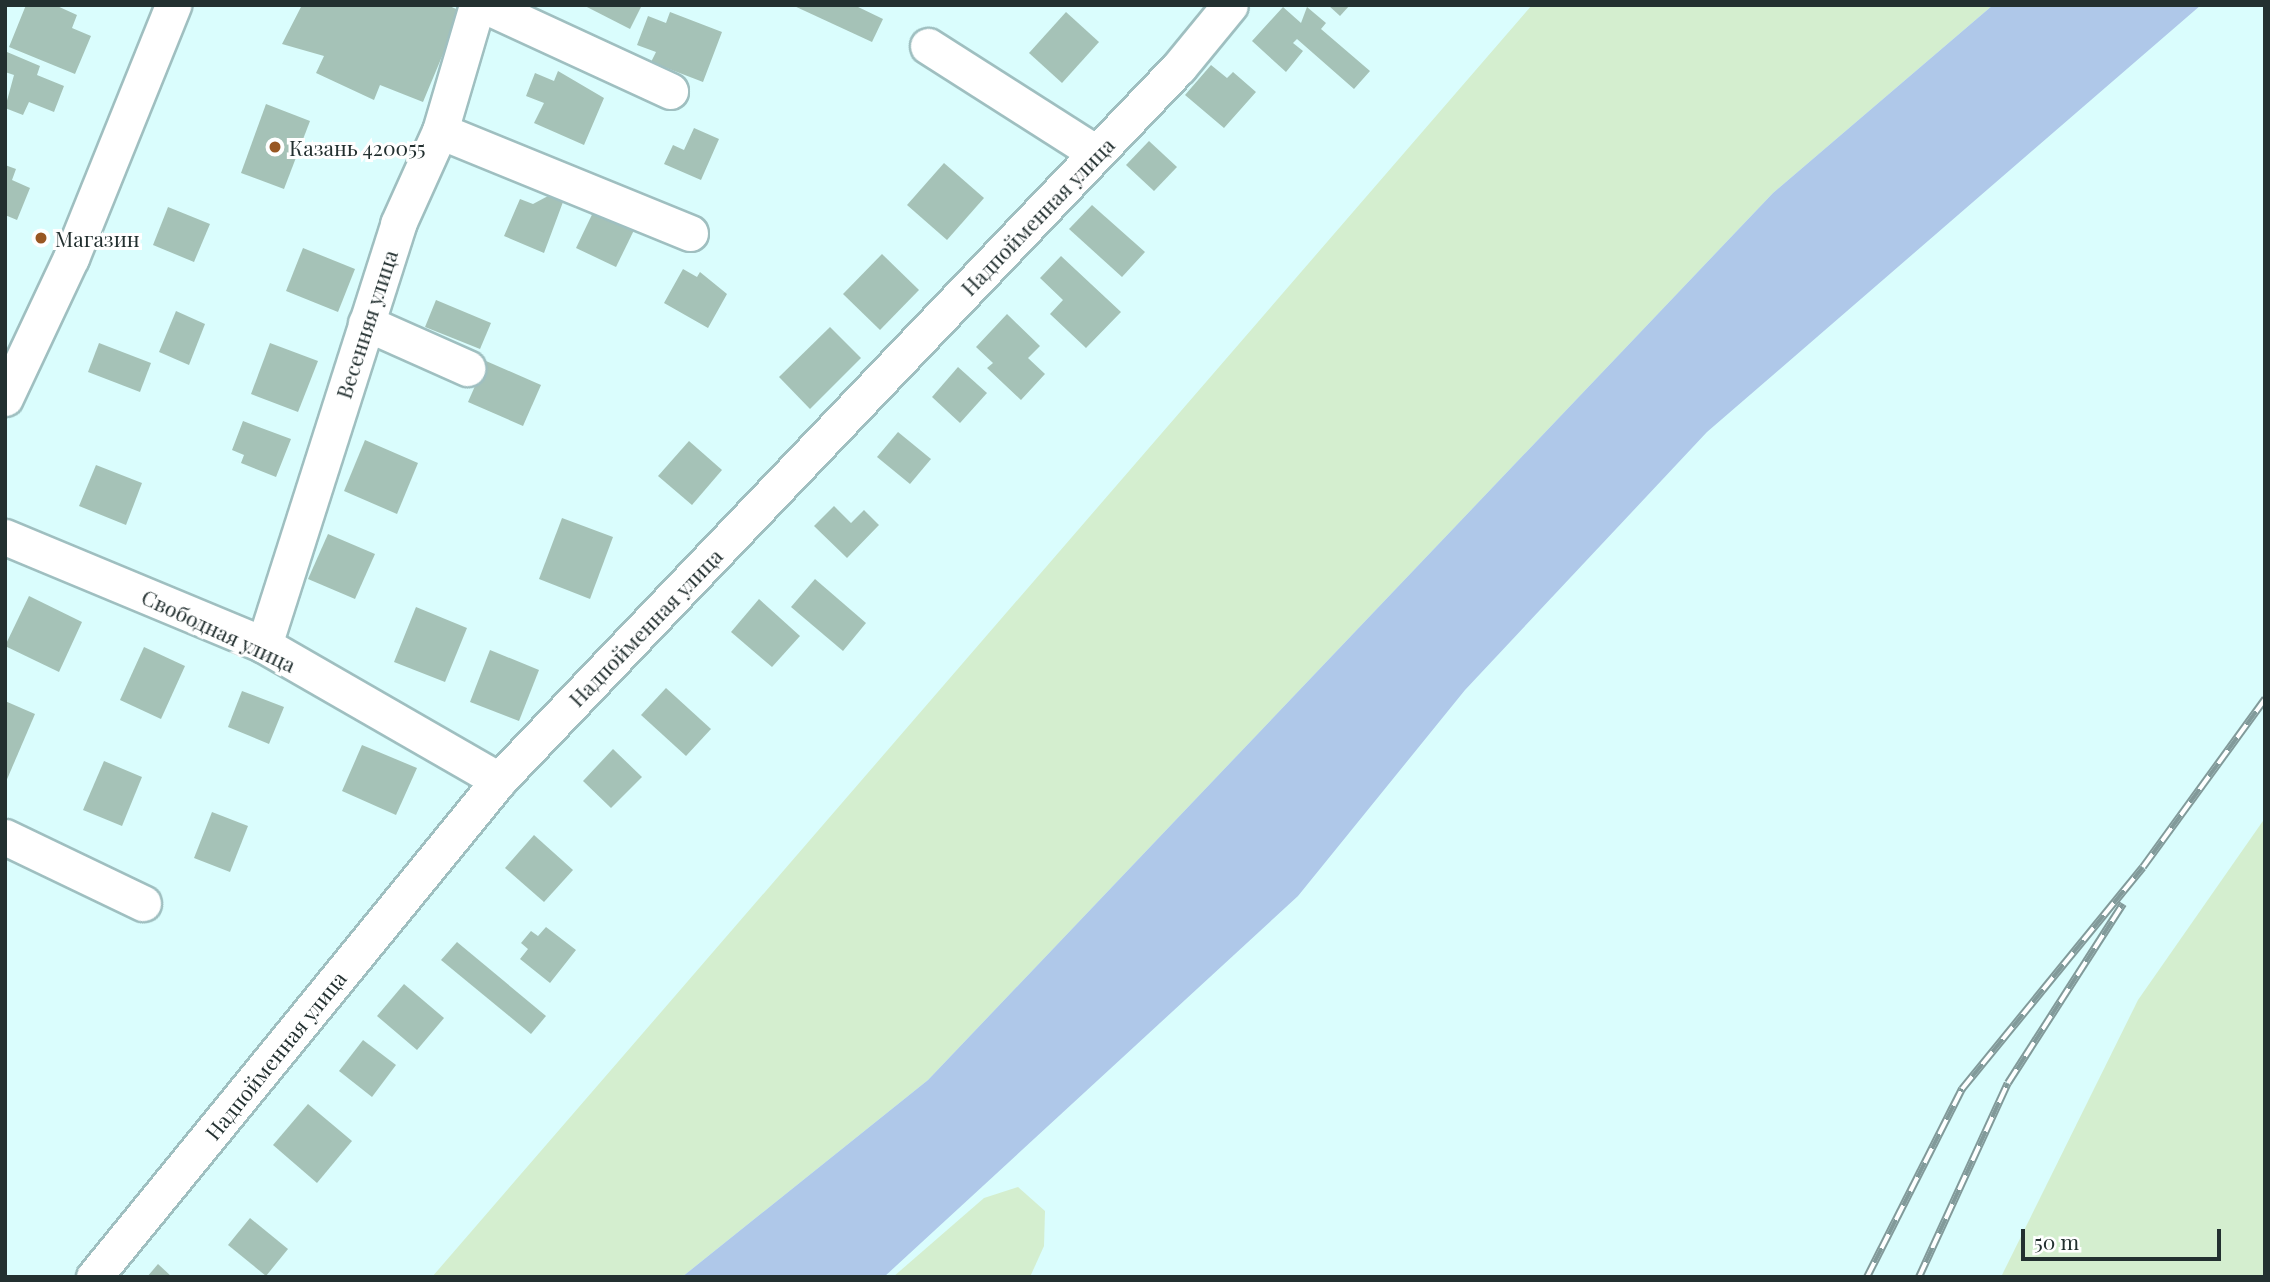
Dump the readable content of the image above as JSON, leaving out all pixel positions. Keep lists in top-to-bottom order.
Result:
{
  "streets": {
    "street": ["Надпойменная улица", "Весенняя улица", "Свободная улица"]
  },
  "crossings": [
    ["Надпойменная улица", "Свободная улица"],
    ["Весенняя улица", "Свободная улица"]
  ],
  "places": ["Казань 420055", "Магазин"],
  "scale_bar": "50 m"
}
